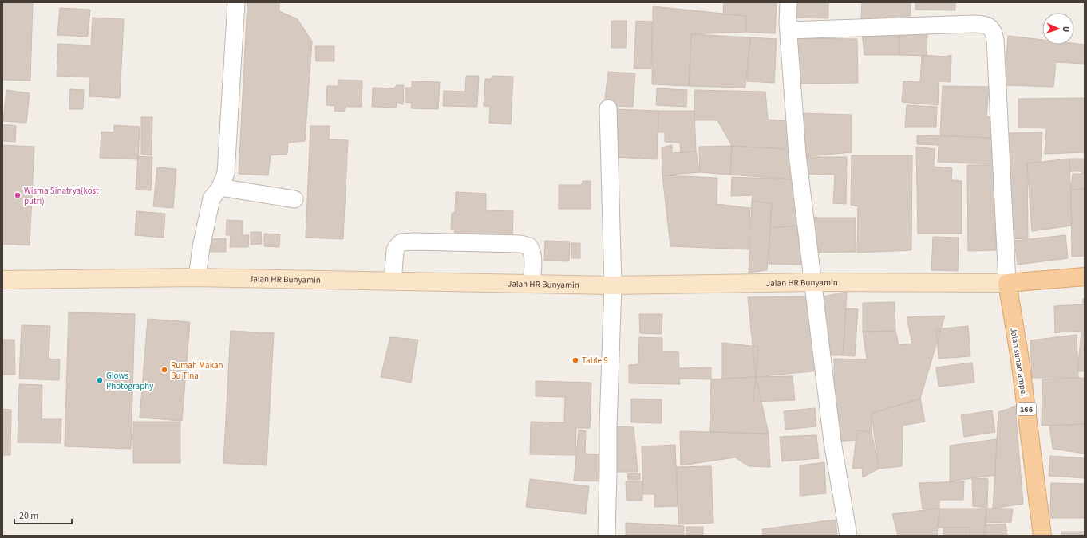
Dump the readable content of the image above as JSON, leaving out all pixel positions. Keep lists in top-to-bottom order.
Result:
{
  "streets": {
    "main road": ["Jalan HR Bunyamin", "Jalan sunan ampel", "166"]
  },
  "crossings": [
    ["Jalan HR Bunyamin", "Jalan sunan ampel"]
  ],
  "places": [
    "Wisma Sinatrya(kost putri)",
    "Table 9",
    "Rumah Makan Bu Tina",
    "Glows Photography"
  ],
  "scale_bar": "20 m",
  "north": "right"
}
